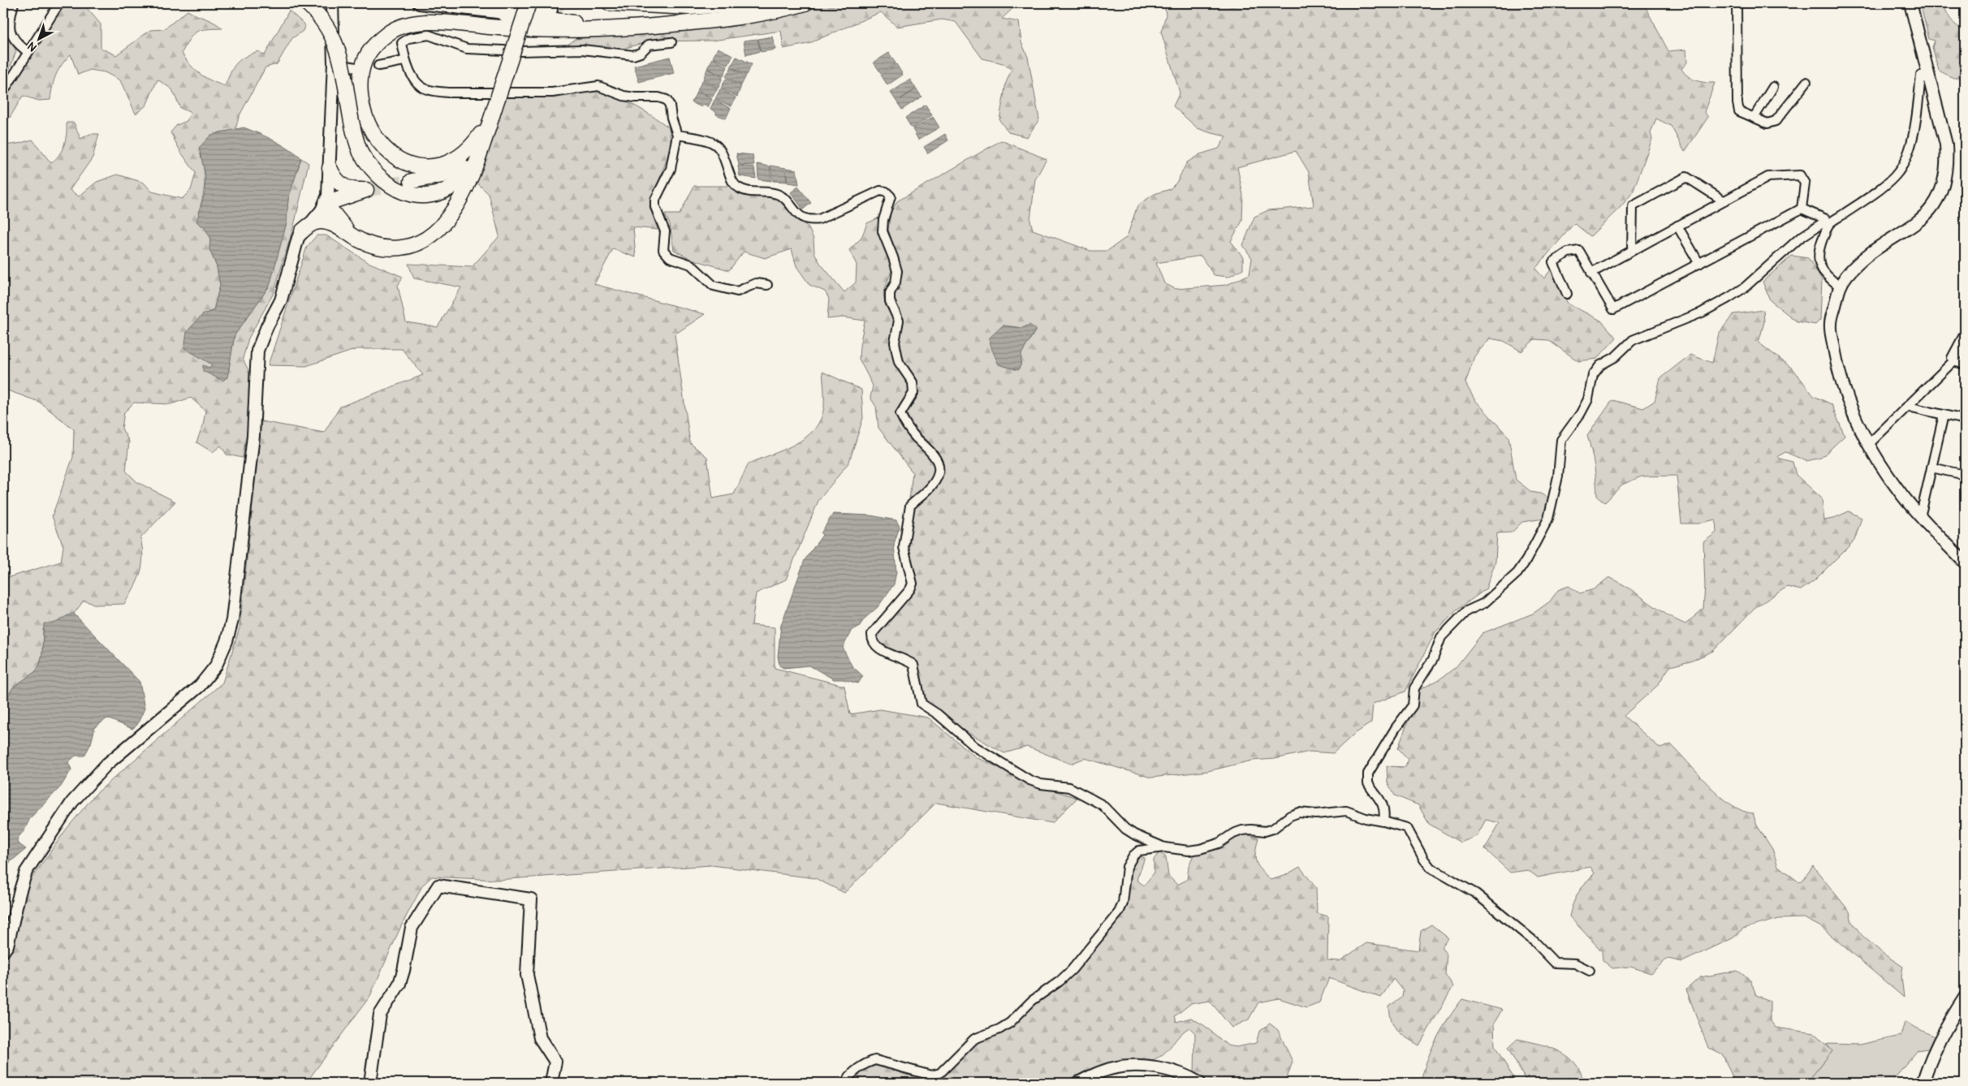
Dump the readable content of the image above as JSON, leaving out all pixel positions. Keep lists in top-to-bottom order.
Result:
{
  "north": "bottom left"
}
